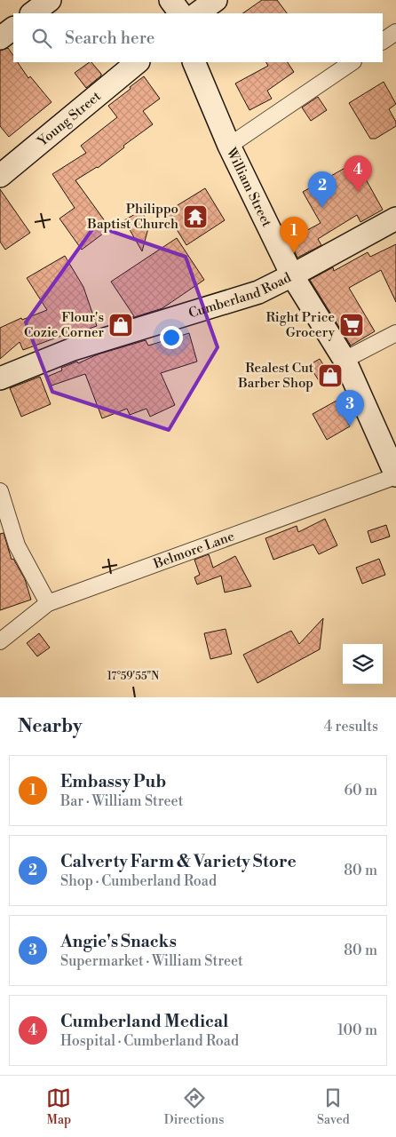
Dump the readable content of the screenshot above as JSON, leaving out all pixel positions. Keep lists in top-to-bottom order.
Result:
{
  "streets": {
    "street": [
      "Young Street",
      "William Street",
      "Cumberland Road",
      "Belmore Lane"
    ]
  },
  "crossings": [
    ["William Street", "Cumberland Road"],
    ["William Street", "Belmore Lane"]
  ],
  "places": {
    "temple": ["Philippo Baptist Church"],
    "shop": ["Flour's Cozie Corner", "Realest Cut Barber Shop"],
    "supermarket": ["Right Price Grocery"]
  },
  "page": {
    "search": "Search here",
    "pins": [
      "4",
      "2",
      "1",
      "3"
    ],
    "heading": ["Nearby", "4 results"],
    "list": [
      {
        "mark": "1",
        "name": "Embassy Pub",
        "note": "Bar · William Street",
        "value": "60 m"
      },
      {
        "mark": "2",
        "name": "Calverty Farm & Variety Store",
        "note": "Shop · Cumberland Road",
        "value": "80 m"
      },
      {
        "mark": "3",
        "name": "Angie's Snacks",
        "note": "Supermarket · William Street",
        "value": "80 m"
      },
      {
        "mark": "4",
        "name": "Cumberland Medical",
        "note": "Hospital · Cumberland Road",
        "value": "100 m"
      }
    ],
    "nav": ["Map", "Directions", "Saved"]
  },
  "coordinates": ["17°59'55\"N"]
}
